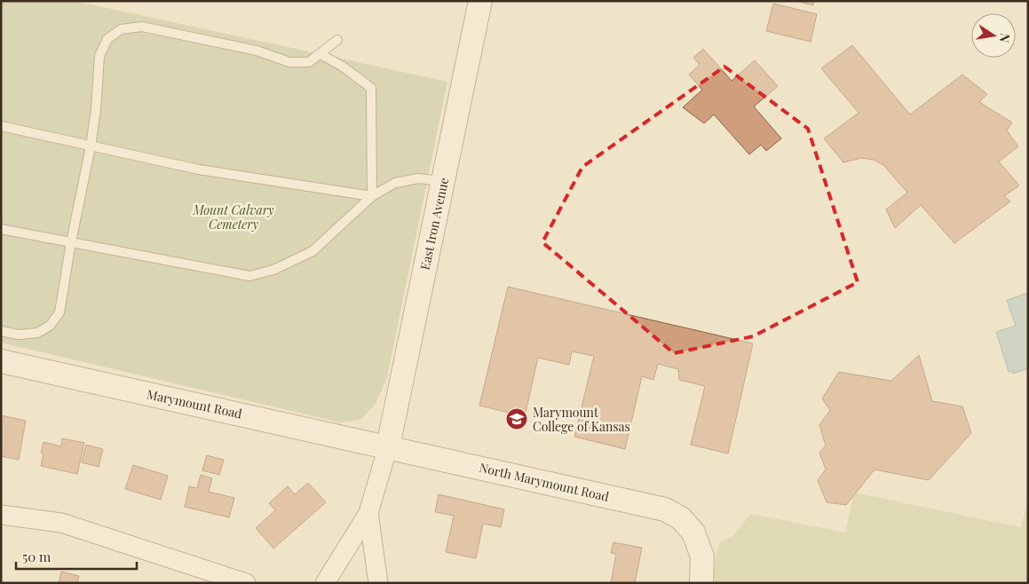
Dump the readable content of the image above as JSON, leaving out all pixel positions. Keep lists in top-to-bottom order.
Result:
{
  "streets": {
    "street": ["East Iron Avenue", "Marymount Road", "North Marymount Road"]
  },
  "crossings": [
    ["East Iron Avenue", "Marymount Road"],
    ["East Iron Avenue", "North Marymount Road"],
    ["Marymount Road", "North Marymount Road"]
  ],
  "parks": ["Mount Calvary Cemetery"],
  "places": {
    "school or university": ["Marymount College of Kansas"]
  },
  "scale_bar": "50 m",
  "north": "right"
}
